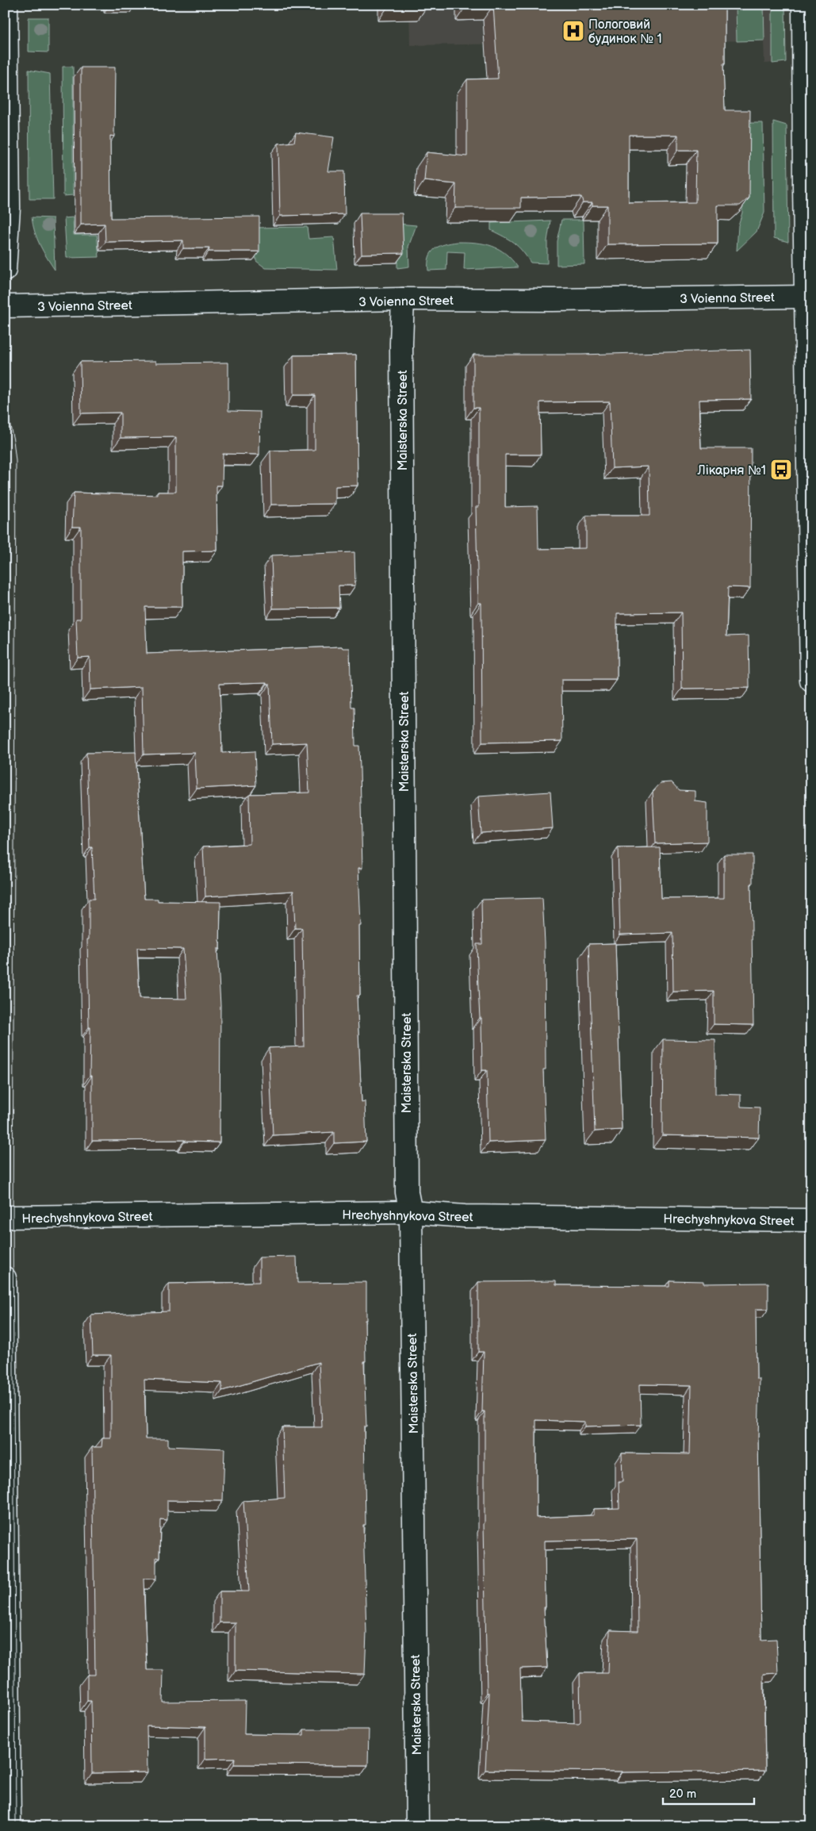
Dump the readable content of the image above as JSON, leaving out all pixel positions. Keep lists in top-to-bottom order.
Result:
{
  "streets": {
    "street": ["3 Voienna Street", "Maisterska Street", "Hrechyshnykova Street"]
  },
  "crossings": [
    ["3 Voienna Street", "Maisterska Street"],
    ["Maisterska Street", "Hrechyshnykova Street"]
  ],
  "places": {
    "hospital": ["Пологовий будинок № 1"],
    "bus stop": ["Лікарня №1"]
  },
  "scale_bar": "20 m"
}
